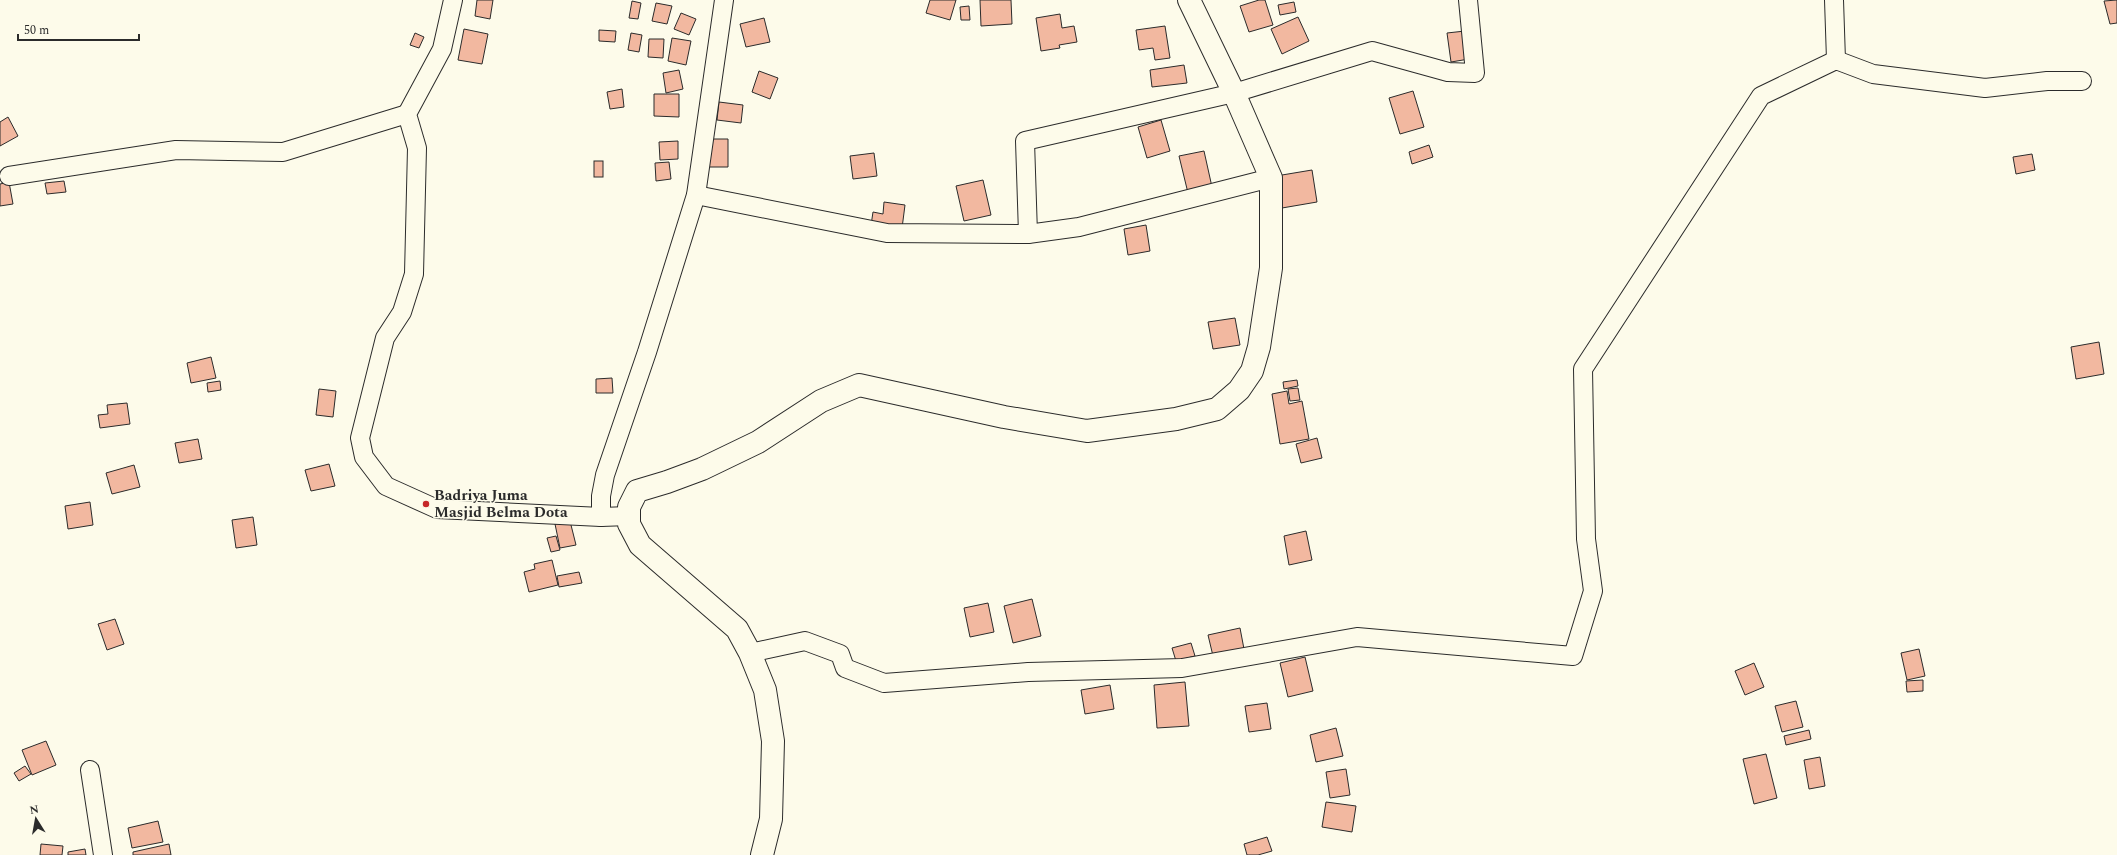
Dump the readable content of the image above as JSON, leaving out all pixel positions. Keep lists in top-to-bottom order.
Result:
{
  "places": ["Badriya Juma Masjid Belma Dota"],
  "scale_bar": "50 m",
  "north": "top"
}
